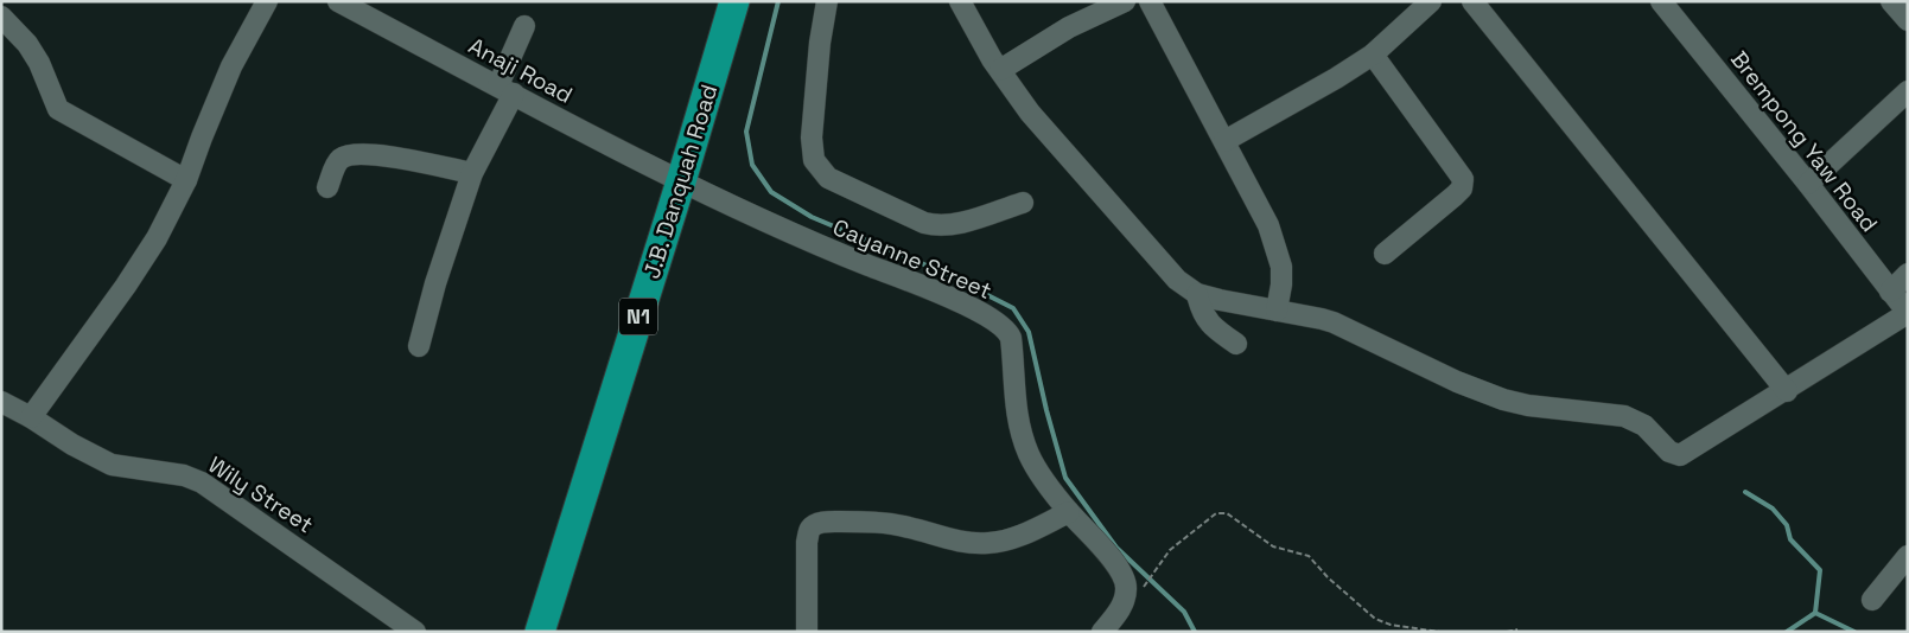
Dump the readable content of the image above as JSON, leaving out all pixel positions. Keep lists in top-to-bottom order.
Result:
{
  "streets": {
    "highway": ["J.B. Danquah Road", "N1"],
    "street": [
      "Anaji Road",
      "Brempong Yaw Road",
      "Cayanne Street",
      "Wily Street"
    ]
  },
  "crossings": [
    ["Anaji Road", "J.B. Danquah Road"],
    ["Anaji Road", "Cayanne Street"],
    ["J.B. Danquah Road", "Cayanne Street"]
  ]
}
